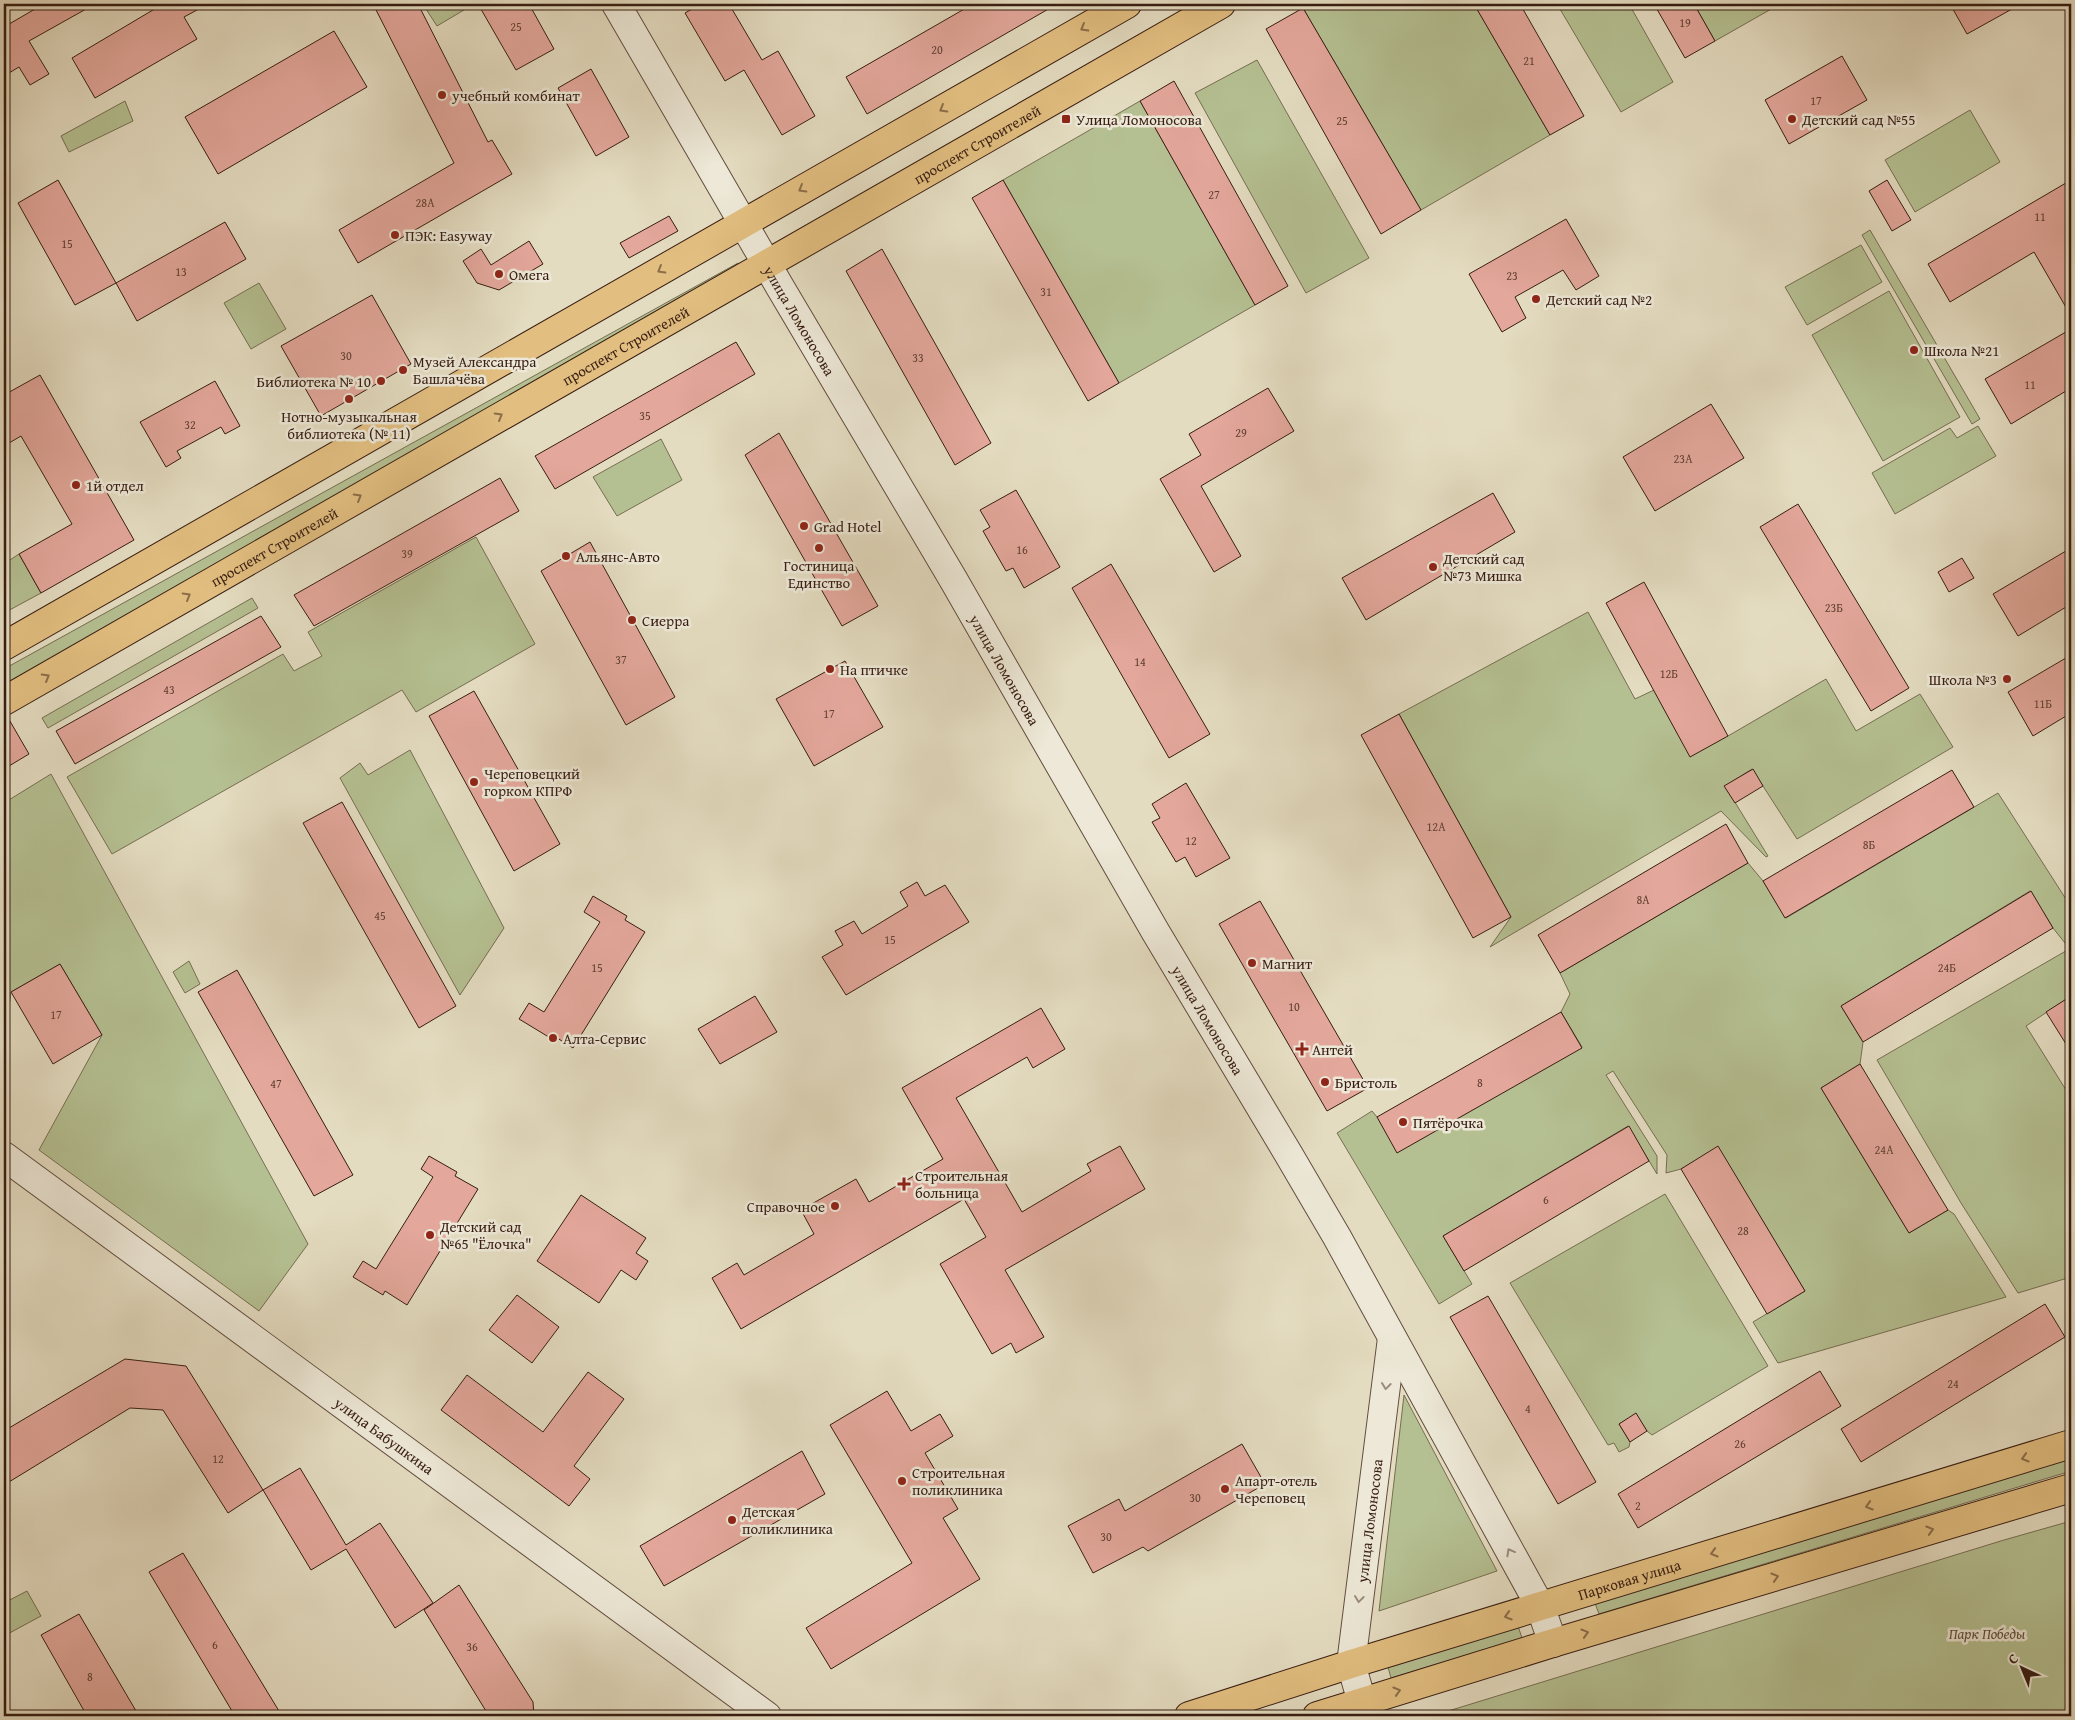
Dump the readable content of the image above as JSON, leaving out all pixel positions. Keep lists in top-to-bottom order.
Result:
{
  "streets": {
    "main road": ["проспект Строителей", "Парковая улица"],
    "street": ["улица Ломоносова", "улица Бабушкина"]
  },
  "crossings": [
    ["проспект Строителей", "улица Ломоносова"],
    ["улица Ломоносова", "Парковая улица"]
  ],
  "parks": ["Парк Победы"],
  "places": {
    "other": [
      "учебный комбинат",
      "Детский сад №55",
      "ПЭК: Easyway",
      "Омега",
      "Детский сад №2",
      "Школа №21",
      "Музей Александра Башлачёва",
      "Библиотека № 10",
      "Нотно-музыкальная библиотека (№ 11)",
      "1й отдел",
      "Grad Hotel",
      "Гостиница Единство",
      "Альянс-Авто",
      "Детский сад №73 Мишка",
      "Сиерра",
      "На птичке",
      "Школа №3",
      "Череповецкий горком КПРФ",
      "Магнит",
      "Алта-Сервис",
      "Бристоль",
      "Пятёрочка",
      "Справочное",
      "Детский сад №65 \"Ёлочка\"",
      "Строительная поликлиника",
      "Апарт-отель Череповец",
      "Детская поликлиника"
    ],
    "transit": ["Улица Ломоносова"],
    "health": ["Антей", "Строительная больница"]
  },
  "house_numbers": [
    "19",
    "25",
    "20",
    "21",
    "17",
    "25",
    "27",
    "28А",
    "11",
    "15",
    "13",
    "23",
    "31",
    "30",
    "33",
    "11",
    "35",
    "32",
    "29",
    "23А",
    "16",
    "39",
    "23Б",
    "37",
    "14",
    "12Б",
    "43",
    "11Б",
    "17",
    "12А",
    "12",
    "8Б",
    "8А",
    "45",
    "15",
    "15",
    "24Б",
    "10",
    "17",
    "8",
    "47",
    "24А",
    "6",
    "28",
    "24",
    "4",
    "26",
    "12",
    "30",
    "2",
    "30",
    "6",
    "36",
    "8"
  ],
  "north": "top left"
}
